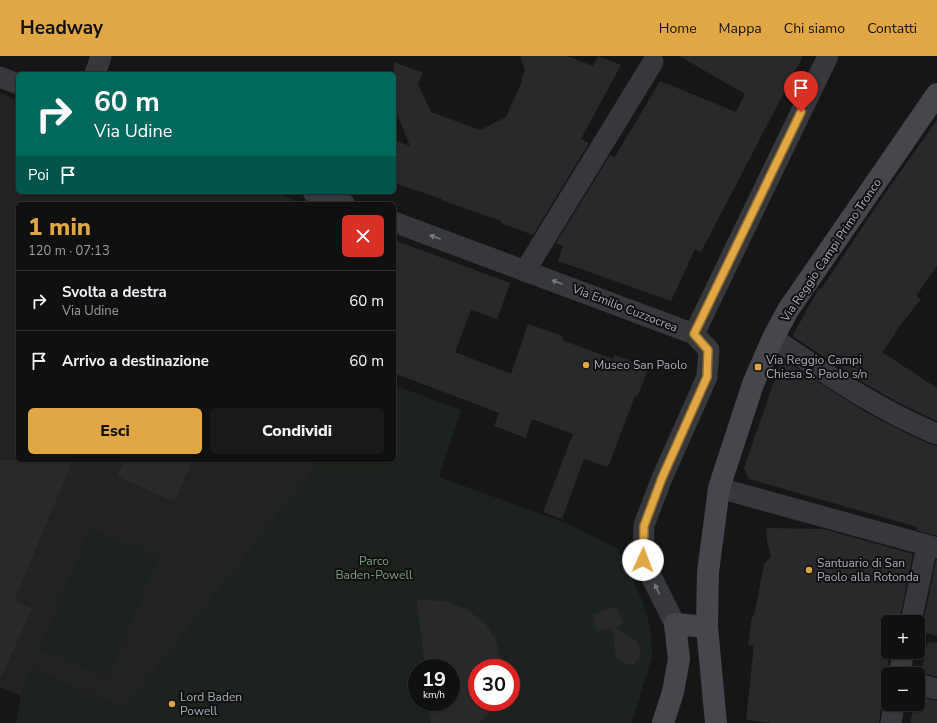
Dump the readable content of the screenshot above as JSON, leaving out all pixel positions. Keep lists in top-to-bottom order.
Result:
{
  "streets": {
    "street": ["Via Reggio Campi Primo Tronco", "Via Emilio Cuzzocrea"]
  },
  "parks": ["Parco Baden-Powell"],
  "places": {
    "other": ["Museo San Paolo", "Santuario di San Paolo alla Rotonda", "Lord Baden Powell"],
    "transit": ["Via Reggio Campi Chiesa S. Paolo s/n"]
  },
  "page": {
    "header": "Headway",
    "nav": [
      "Home",
      "Mappa",
      "Chi siamo",
      "Contatti"
    ],
    "turn": ["60 m", "Via Udine"],
    "then": "Poi",
    "heading": ["1 min", "120 m · 07:13"],
    "list": [
      {
        "name": "Svolta a destra",
        "note": "Via Udine",
        "value": "60 m"
      },
      {
        "name": "Arrivo a destinazione",
        "value": "60 m"
      }
    ],
    "buttons": ["Esci", "Condividi"],
    "map_buttons": ["+", "−"],
    "speed": "19 km/h",
    "limit": "30"
  }
}
